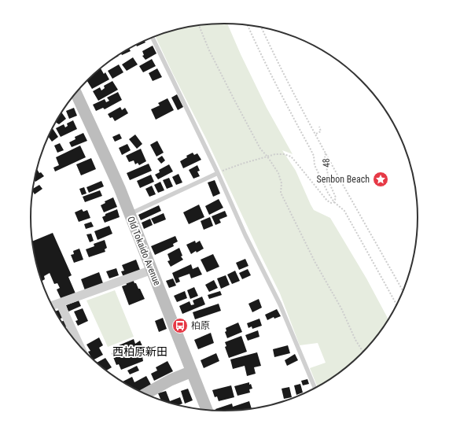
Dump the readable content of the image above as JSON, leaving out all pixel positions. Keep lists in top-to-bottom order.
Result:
{
  "streets": {
    "main road": ["Old Tokaido Avenue"],
    "path": ["48"]
  },
  "districts": ["西柏原新田"],
  "places": {
    "place": ["Senbon Beach"],
    "bus stop": ["柏原"]
  }
}
